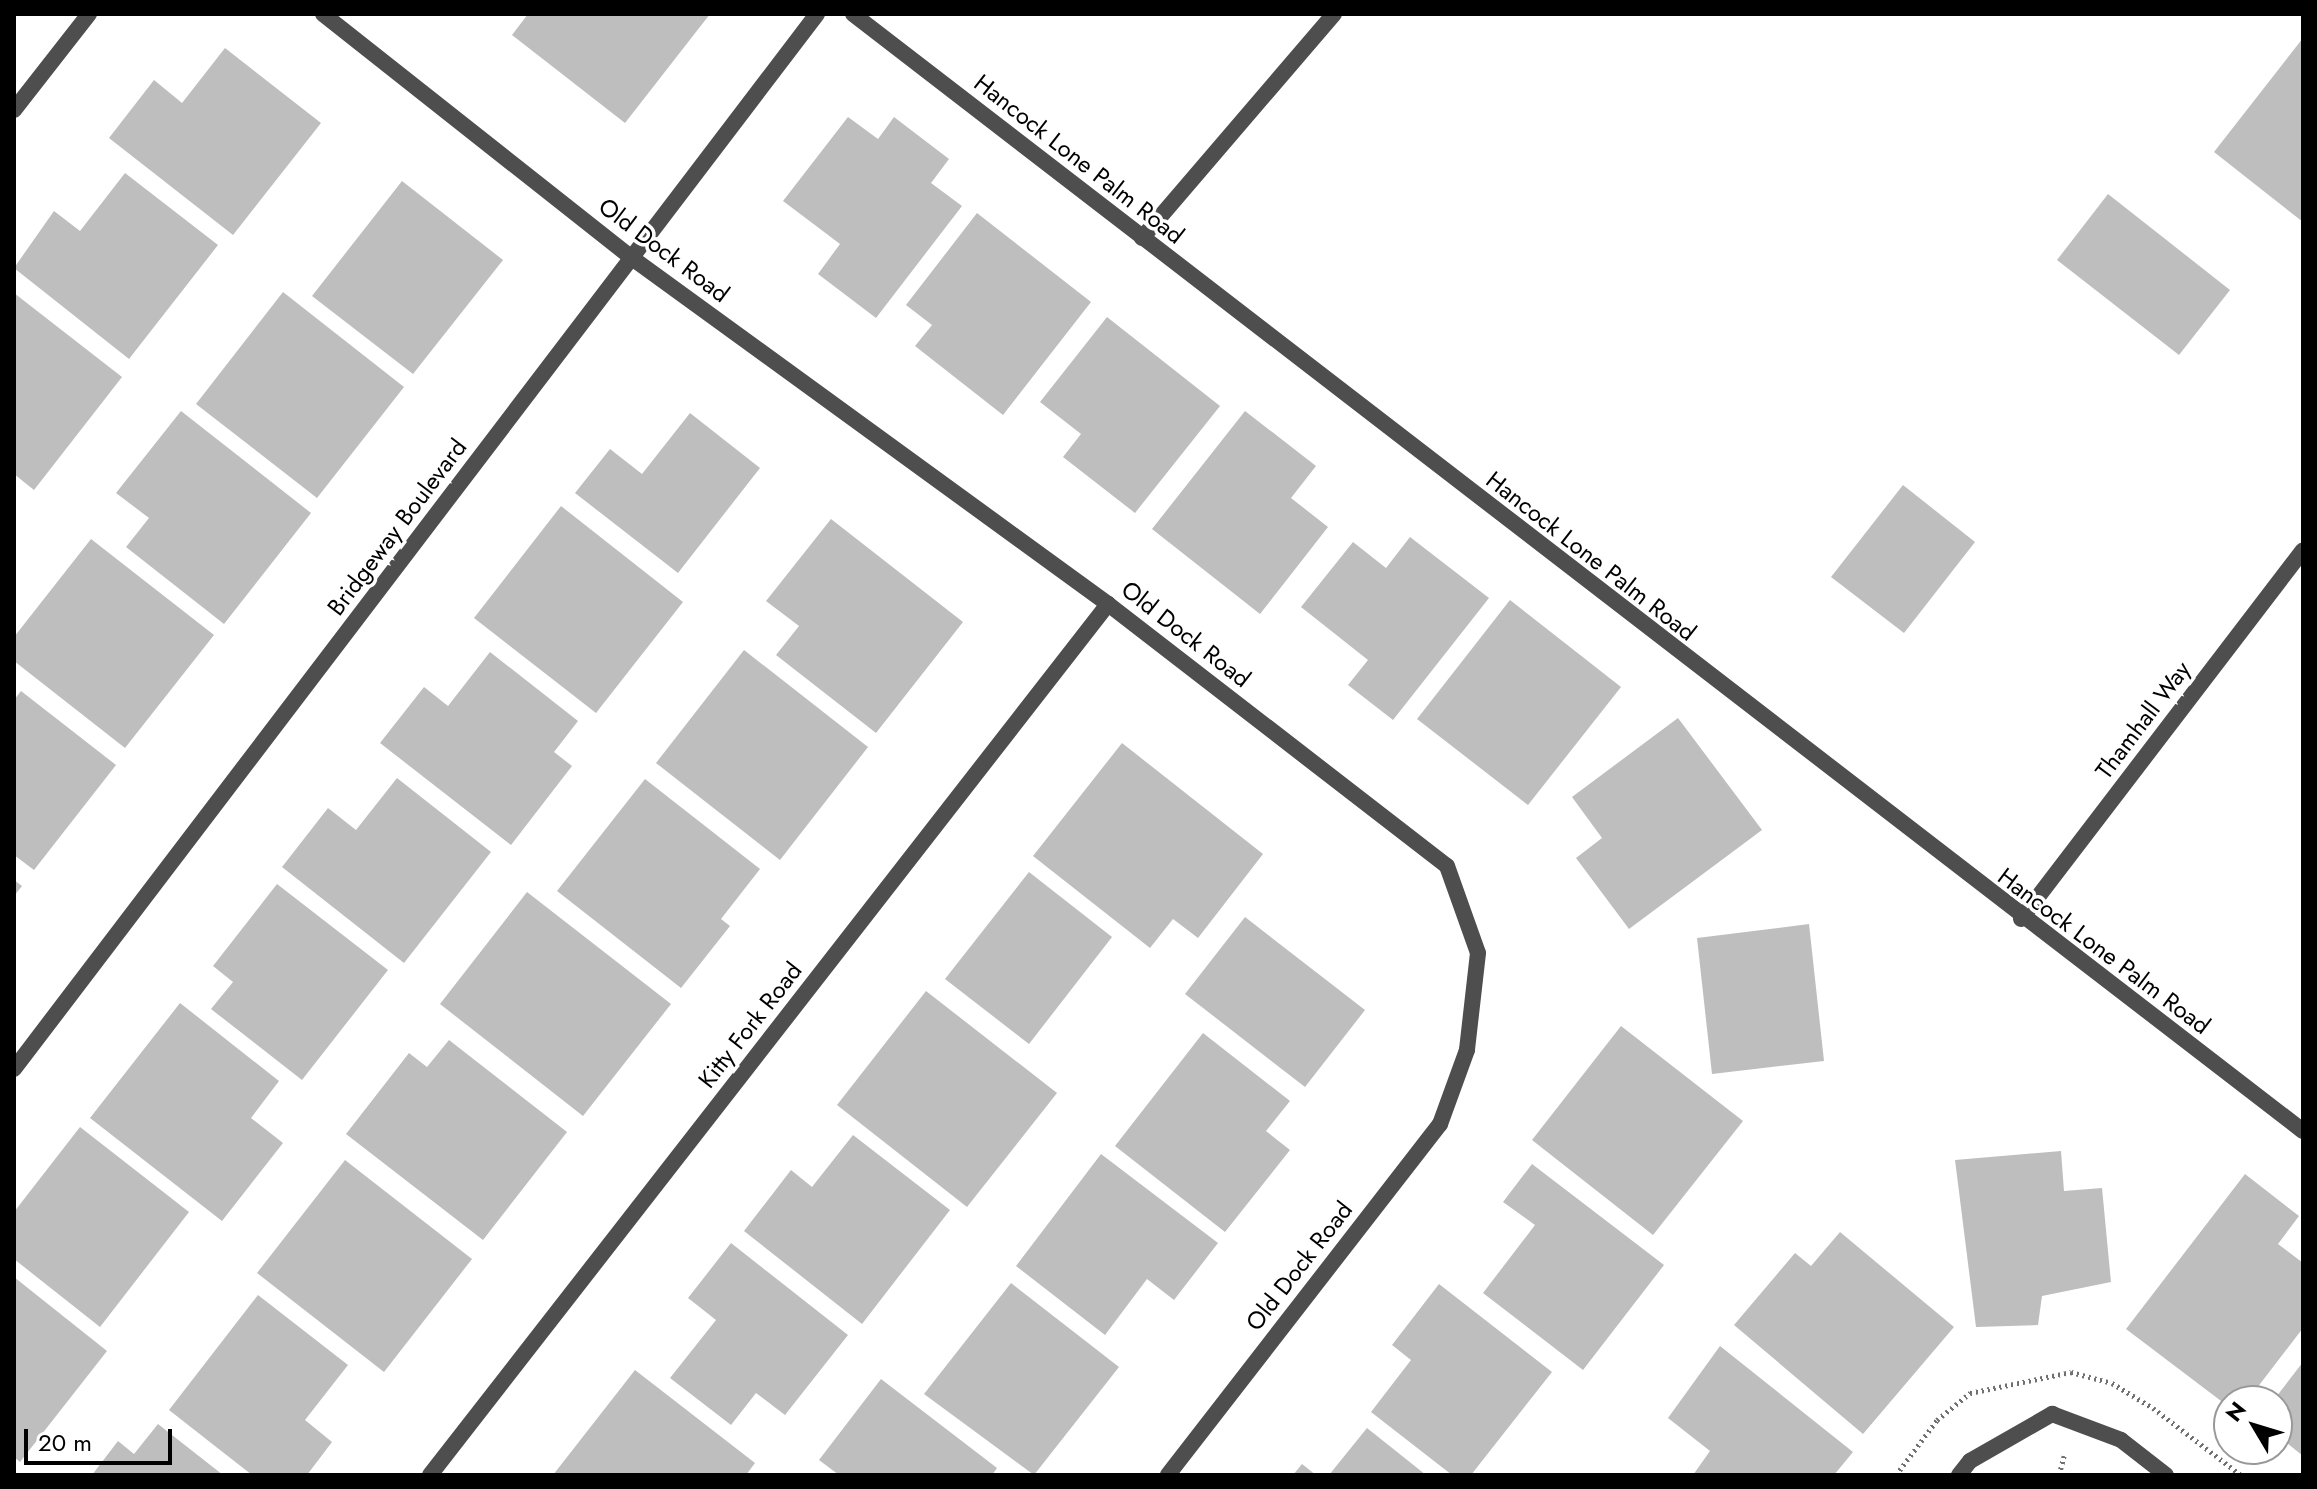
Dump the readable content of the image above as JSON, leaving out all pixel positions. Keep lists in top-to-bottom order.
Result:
{
  "streets": {
    "street": [
      "Hancock Lone Palm Road",
      "Old Dock Road",
      "Bridgeway Boulevard",
      "Thamhall Way",
      "Kitty Fork Road"
    ]
  },
  "crossings": [
    ["Hancock Lone Palm Road", "Thamhall Way"],
    ["Old Dock Road", "Bridgeway Boulevard"],
    ["Old Dock Road", "Kitty Fork Road"]
  ],
  "scale_bar": "20 m",
  "north": "top left"
}
